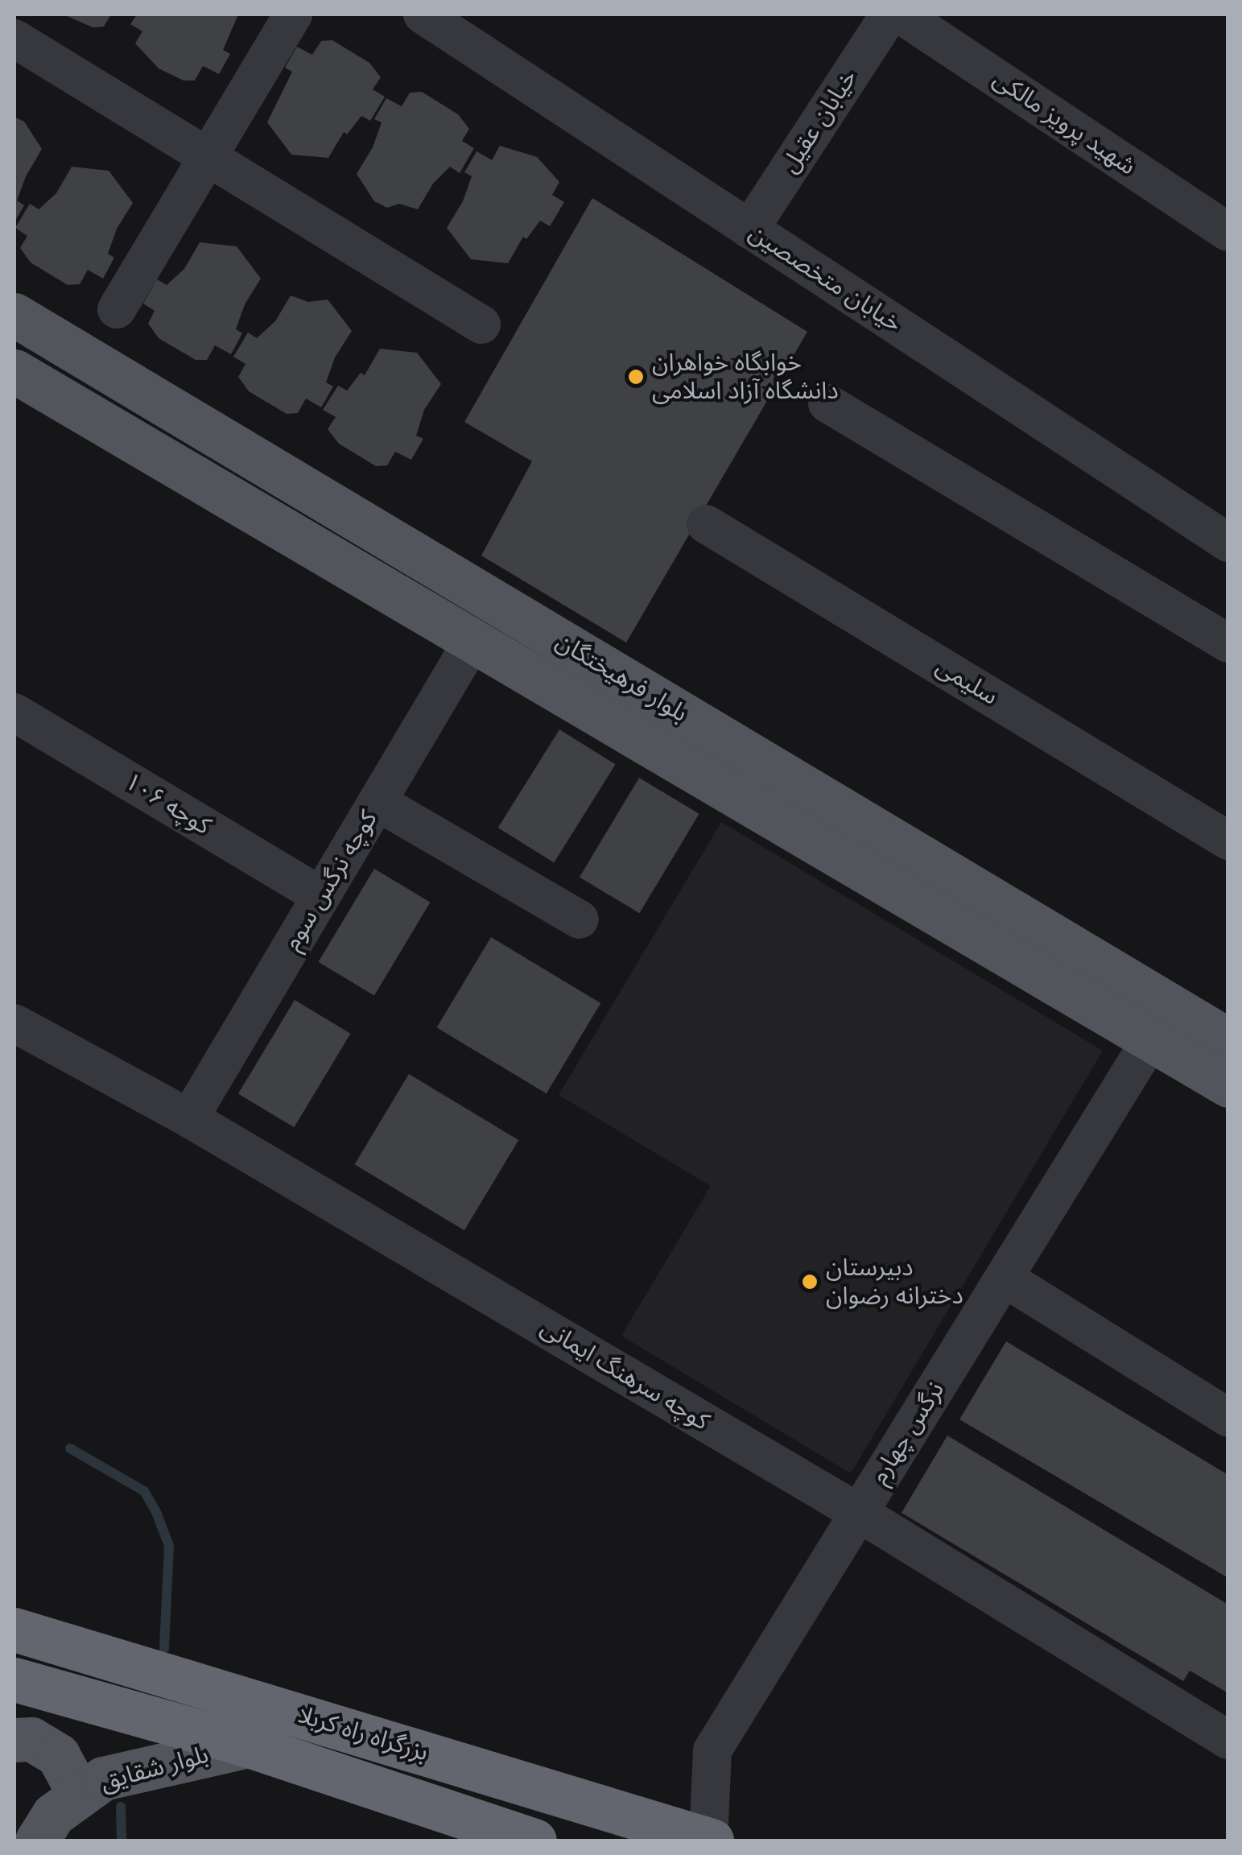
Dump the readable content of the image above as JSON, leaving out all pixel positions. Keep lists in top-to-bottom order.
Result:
{
  "streets": {
    "highway": ["بزرگراه راه کربلا"],
    "main road": ["بلوار فرهیختگان", "بلوار شقایق"],
    "street": [
      "خیابان عقیل",
      "شهید پرویز مالکی",
      "خیابان متخصصین",
      "سلیمی",
      "کوچه ۱۰۶",
      "کوچه نرگس سوم",
      "کوچه سرهنگ ایمانی",
      "نرگس چهارم"
    ]
  },
  "crossings": [
    ["خیابان عقیل", "خیابان متخصصین"],
    ["بلوار فرهیختگان", "کوچه نرگس سوم"],
    ["بلوار فرهیختگان", "نرگس چهارم"],
    ["کوچه ۱۰۶", "کوچه نرگس سوم"],
    ["کوچه نرگس سوم", "کوچه سرهنگ ایمانی"],
    ["کوچه سرهنگ ایمانی", "نرگس چهارم"],
    ["نرگس چهارم", "بزرگراه راه کربلا"],
    ["بزرگراه راه کربلا", "بلوار شقایق"]
  ],
  "places": ["خوابگاه خواهران دانشگاه آزاد اسلامی", "دبیرستان دخترانه رضوان"]
}
